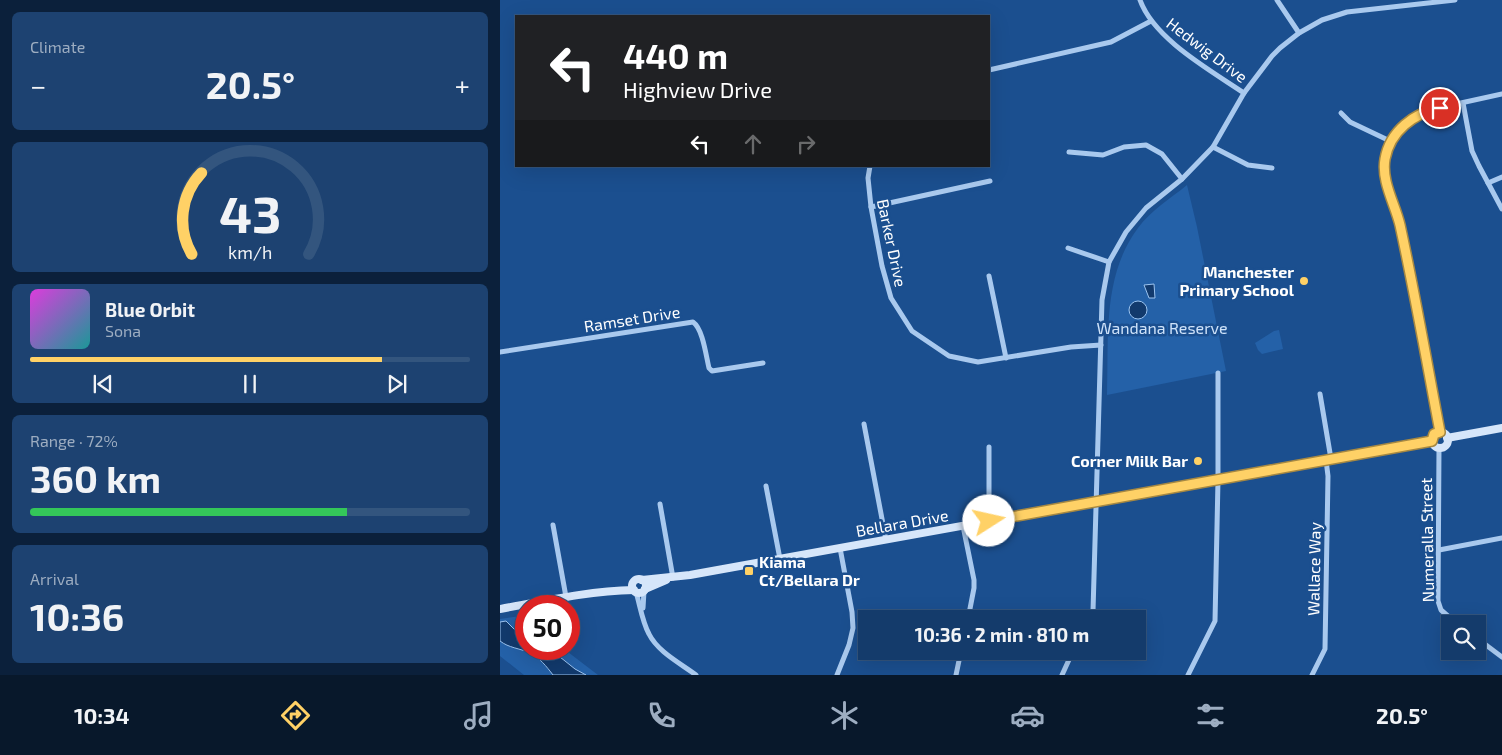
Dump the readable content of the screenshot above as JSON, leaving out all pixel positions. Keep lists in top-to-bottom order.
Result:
{
  "streets": {
    "main road": ["Bellara Drive"],
    "street": [
      "Hedwig Drive",
      "Barker Drive",
      "Ramset Drive",
      "Numeralla Street",
      "Wallace Way"
    ]
  },
  "crossings": [
    ["Bellara Drive", "Numeralla Street"],
    ["Bellara Drive", "Wallace Way"]
  ],
  "parks": ["Wandana Reserve"],
  "places": {
    "other": ["Manchester Primary School", "Corner Milk Bar"],
    "transit": ["Kiama Ct/Bellara Dr"]
  },
  "page": {
    "tile": [
      "Climate",
      ["Range · 72%", "360 km"],
      ["Arrival", "10:36"]
    ],
    "turn": ["440 m", "Highview Drive"],
    "heat": ["−", "20.5°", "+"],
    "song": ["Blue Orbit", "Sona"],
    "limit": "50",
    "trip": "10:36 · 2 min · 810 m",
    "tabs": ["10:34", "20.5°"],
    "gauge": ["43", "km/h"]
  }
}
